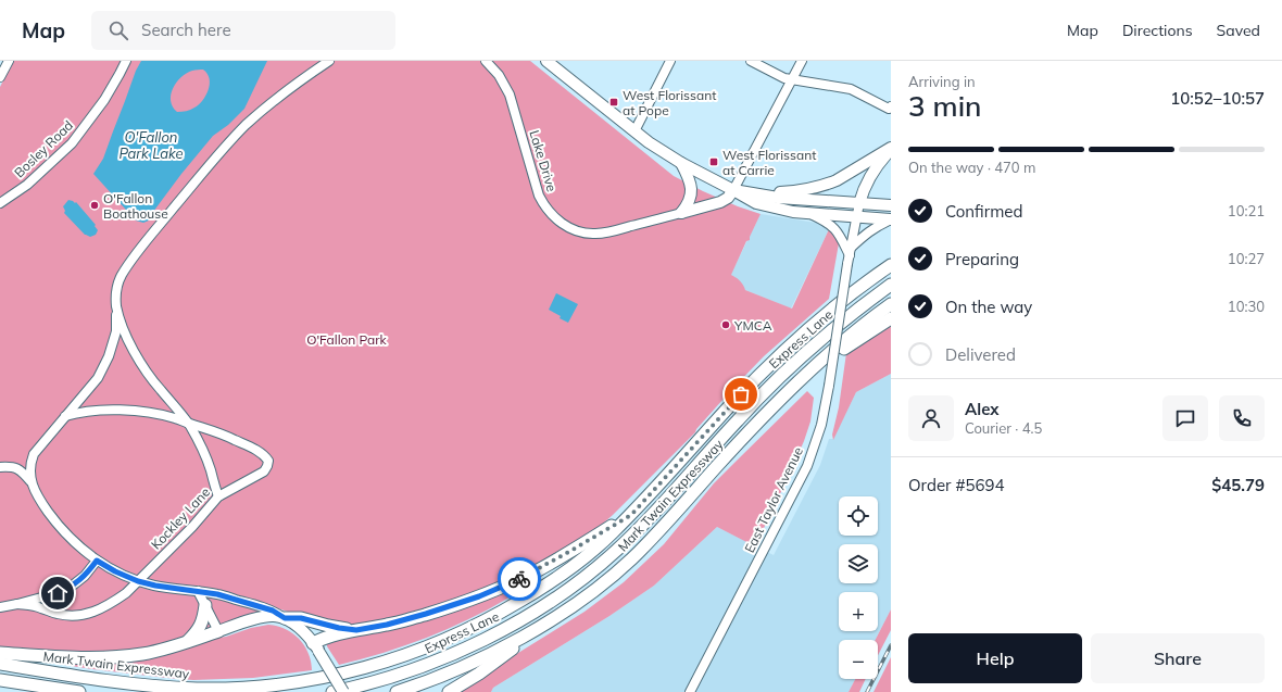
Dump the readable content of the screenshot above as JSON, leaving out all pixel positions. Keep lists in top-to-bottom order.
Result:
{
  "streets": {
    "highway": ["Express Lane", "Mark Twain Expressway"],
    "street": [
      "Bosley Road",
      "Lake Drive",
      "East Taylor Avenue",
      "Kockley Lane"
    ]
  },
  "water": ["O'Fallon Park Lake"],
  "parks": ["O'Fallon Park"],
  "places": {
    "transit": ["West Florissant at Pope", "West Florissant at Carrie"],
    "other": ["O'Fallon Boathouse", "YMCA"]
  },
  "page": {
    "header": "Map",
    "search": "Search here",
    "nav": ["Map", "Directions", "Saved"],
    "heading": ["3 min", "Arriving in", "10:52–10:57"],
    "panel": [
      "Alex",
      "Courier · 4.5",
      "Order #5694",
      "$45.79"
    ],
    "bar": "On the way · 470 m",
    "list": [
      ["Confirmed", "10:21"],
      ["Preparing", "10:27"],
      ["On the way", "10:30"],
      "Delivered"
    ],
    "map_buttons": ["+", "−"],
    "buttons": ["Help", "Share"]
  }
}
